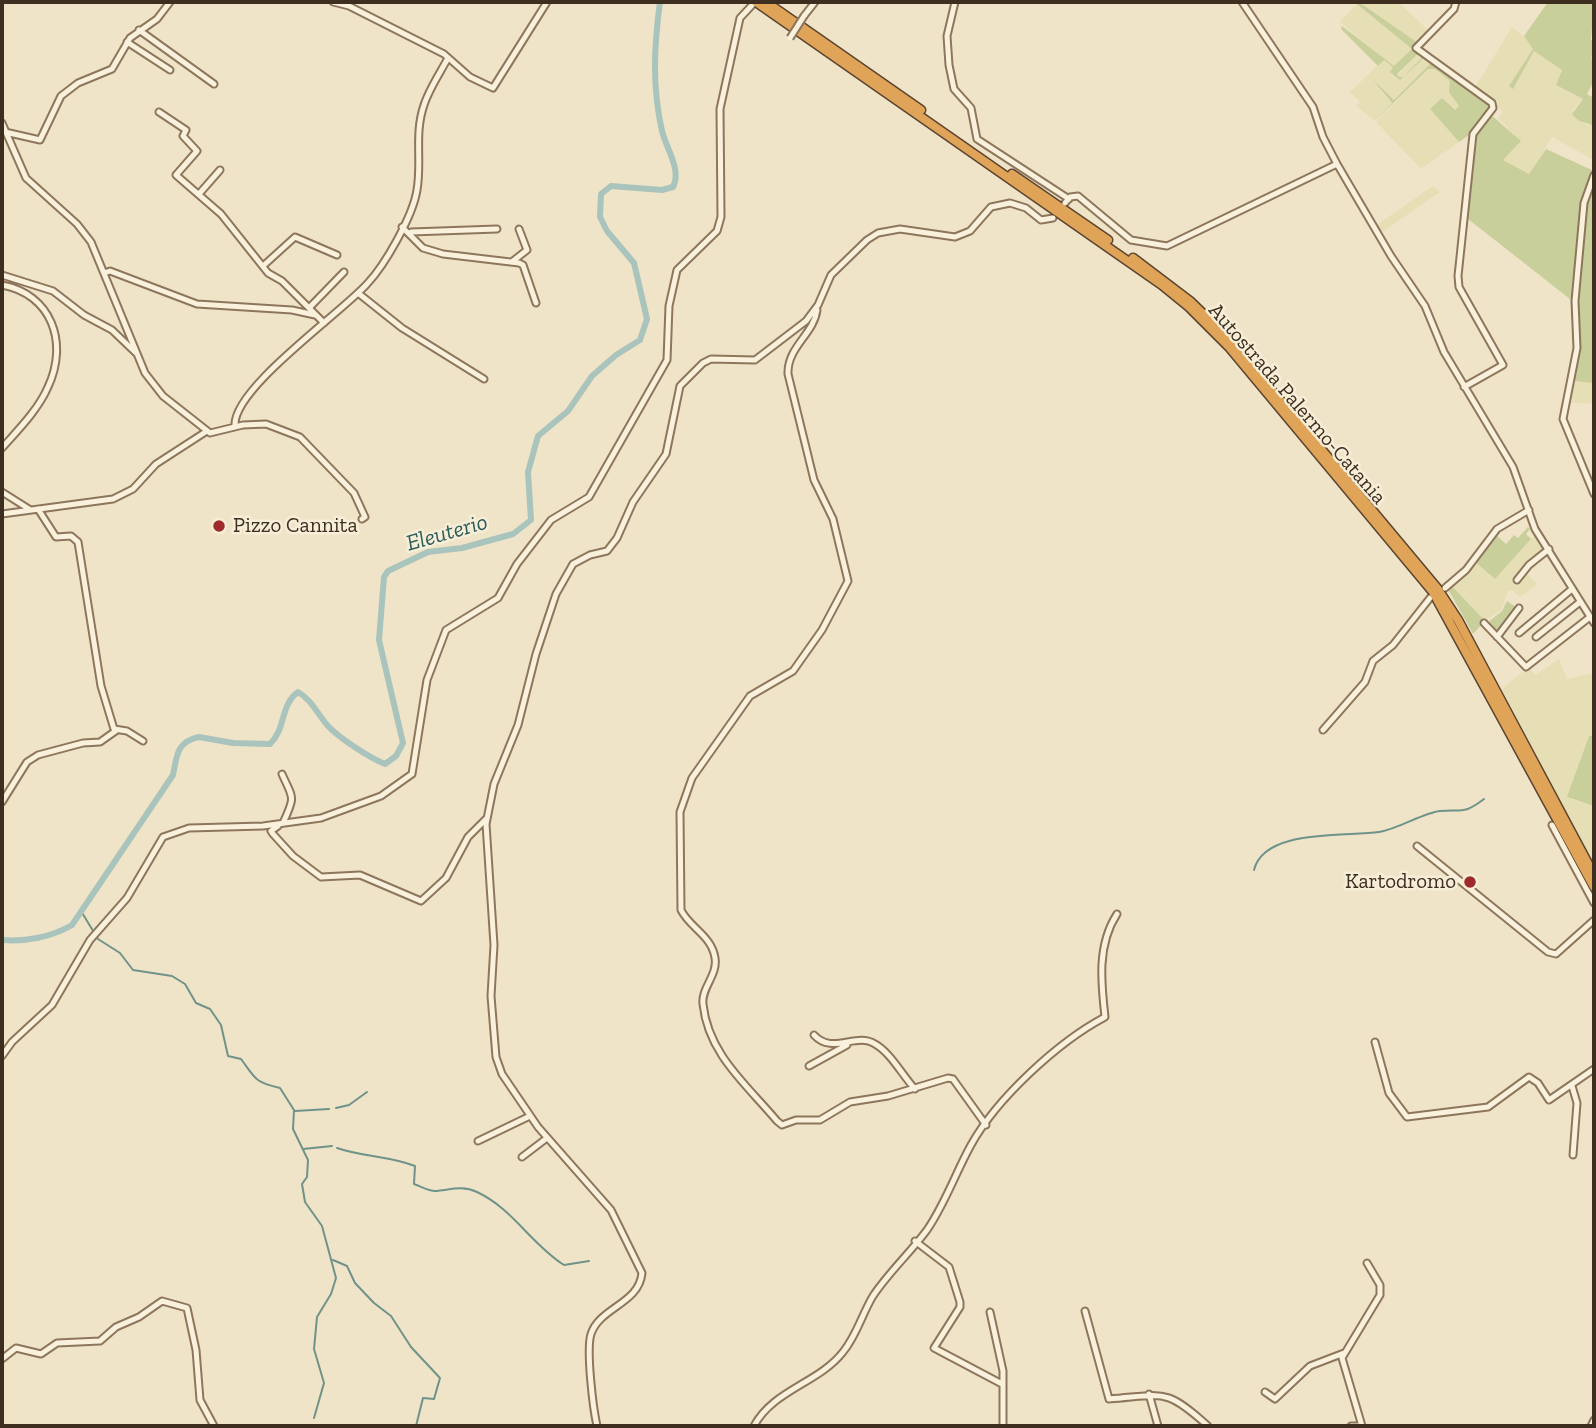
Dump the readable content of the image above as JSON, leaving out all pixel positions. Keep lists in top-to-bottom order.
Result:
{
  "streets": {
    "highway": ["Autostrada Palermo-Catania"]
  },
  "water": ["Eleuterio"],
  "places": ["Pizzo Cannita", "Kartodromo"]
}
